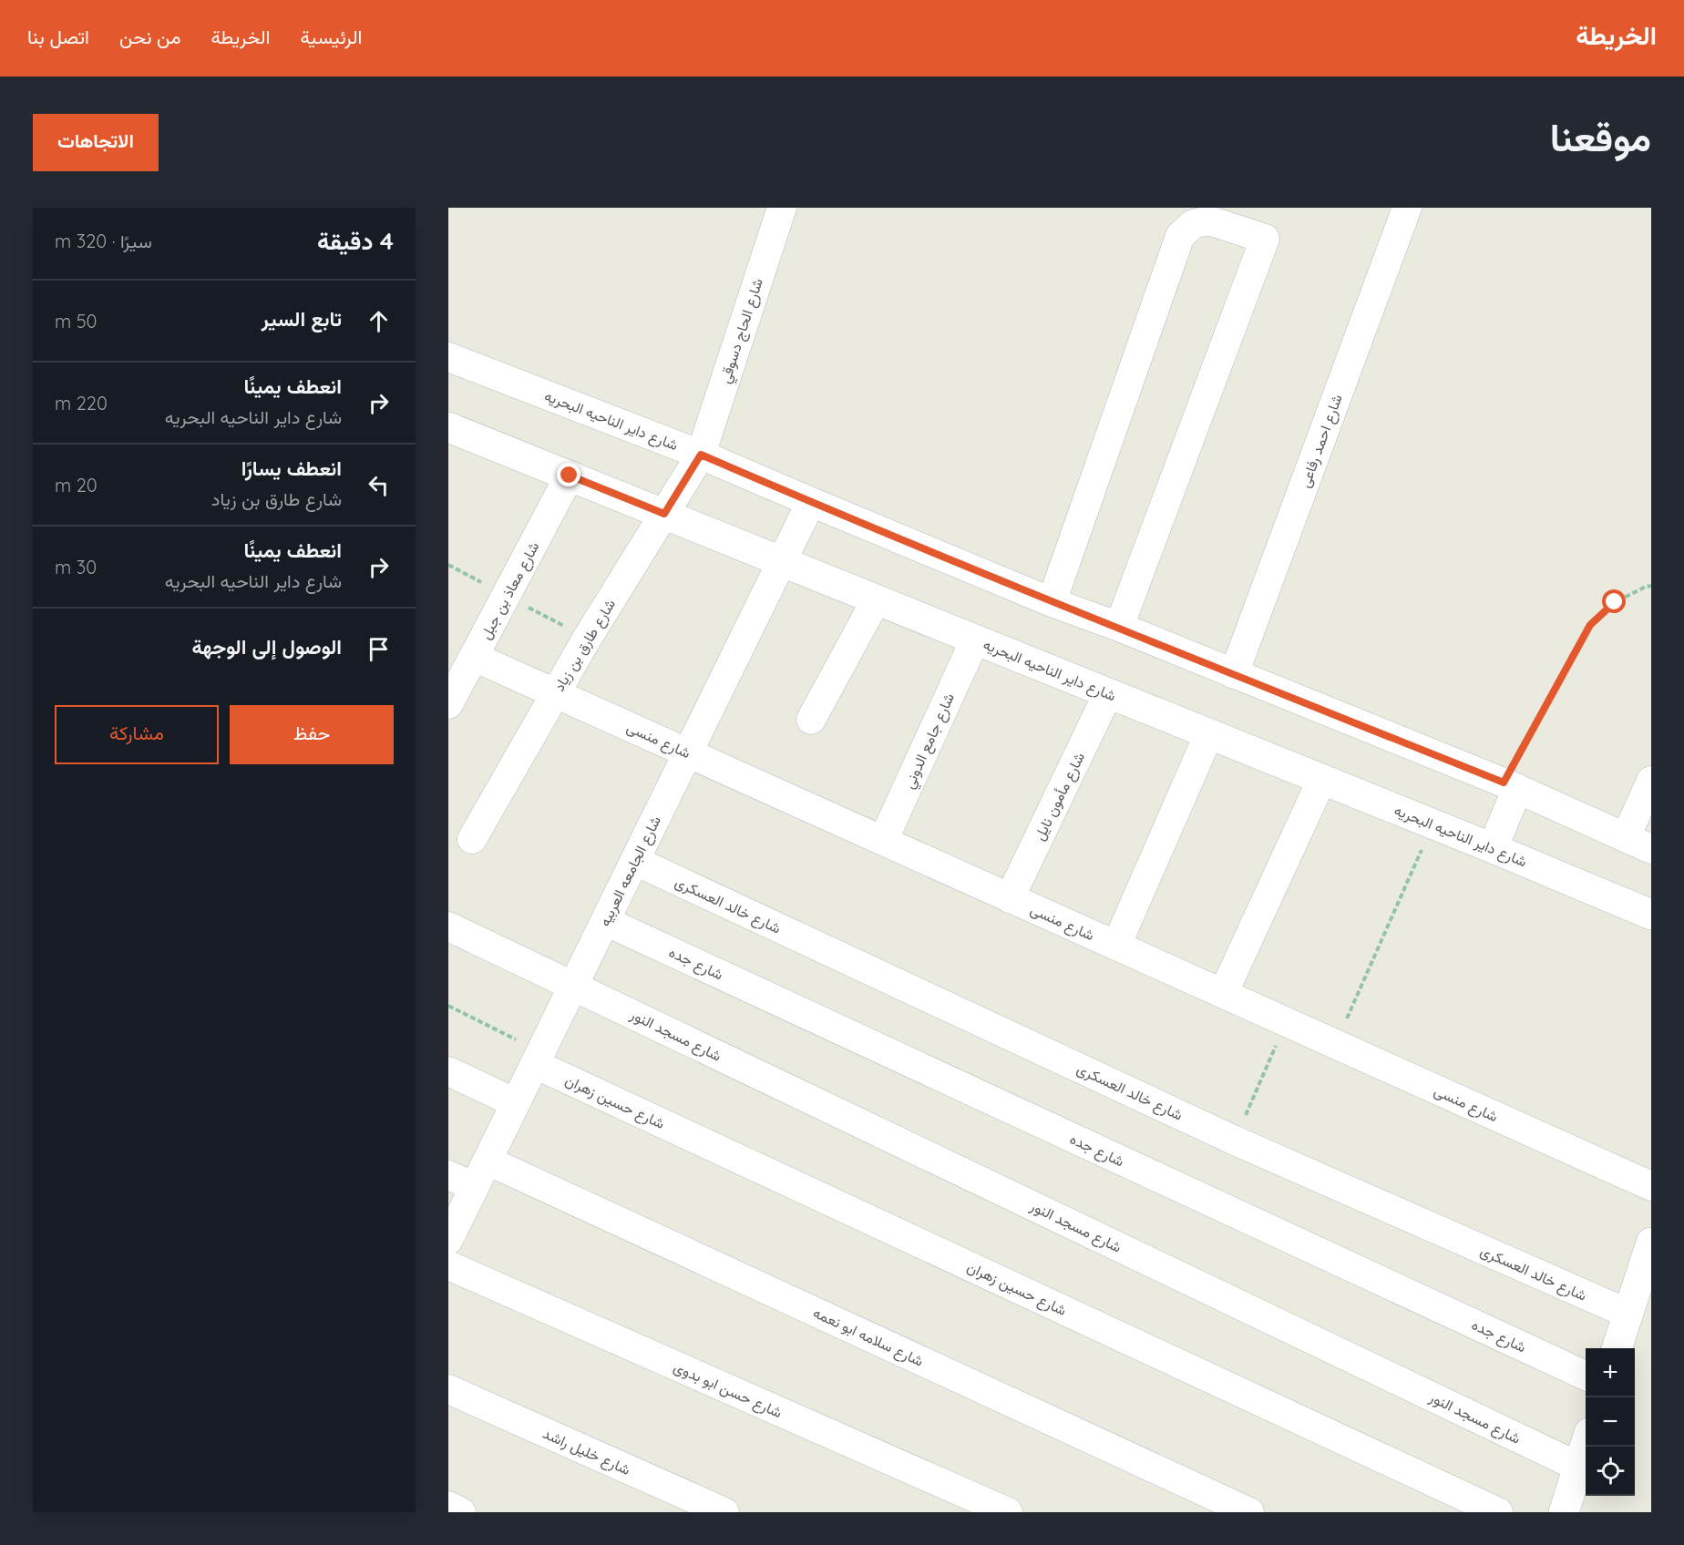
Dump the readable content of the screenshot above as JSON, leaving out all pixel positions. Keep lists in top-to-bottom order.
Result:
{
  "streets": {
    "street": [
      "شارع الحاج دسوقي",
      "شارع داير الناحيه البحريه",
      "شارع احمد رفاعى",
      "شارع معاذ بن جبل",
      "شارع طارق بن زياد",
      "شارع منسى",
      "شارع جامع الدوني",
      "شارع مأمون نايل",
      "شارع الجامعه العربيه",
      "شارع خالد العسكرى",
      "شارع جده",
      "شارع مسجد النور",
      "شارع حسين زهران",
      "شارع سلامه ابو نعمه",
      "شارع حسن ابو بدوى",
      "شارع خليل راشد"
    ]
  },
  "crossings": [
    ["شارع الحاج دسوقي", "شارع داير الناحيه البحريه"],
    ["شارع الحاج دسوقي", "شارع طارق بن زياد"],
    ["شارع داير الناحيه البحريه", "شارع احمد رفاعى"],
    ["شارع داير الناحيه البحريه", "شارع معاذ بن جبل"],
    ["شارع داير الناحيه البحريه", "شارع طارق بن زياد"],
    ["شارع داير الناحيه البحريه", "شارع جامع الدوني"],
    ["شارع داير الناحيه البحريه", "شارع مأمون نايل"],
    ["شارع داير الناحيه البحريه", "شارع الجامعه العربيه"],
    ["شارع معاذ بن جبل", "شارع منسى"],
    ["شارع طارق بن زياد", "شارع منسى"],
    ["شارع منسى", "شارع جامع الدوني"],
    ["شارع منسى", "شارع مأمون نايل"],
    ["شارع منسى", "شارع الجامعه العربيه"],
    ["شارع الجامعه العربيه", "شارع خالد العسكرى"],
    ["شارع الجامعه العربيه", "شارع جده"],
    ["شارع الجامعه العربيه", "شارع مسجد النور"],
    ["شارع الجامعه العربيه", "شارع حسين زهران"],
    ["شارع الجامعه العربيه", "شارع سلامه ابو نعمه"]
  ],
  "page": {
    "header": "الخريطة",
    "nav": [
      "الرئيسية",
      "الخريطة",
      "من نحن",
      "اتصل بنا"
    ],
    "title": "موقعنا",
    "buttons": [
      "الاتجاهات",
      ["حفظ", "مشاركة"]
    ],
    "heading": ["4 دقيقة", "سيرًا · 320 m"],
    "list": [
      ["تابع السير", "50 m"],
      ["انعطف يمينًا", "شارع داير الناحيه البحريه", "220 m"],
      ["انعطف يسارًا", "شارع طارق بن زياد", "20 m"],
      ["انعطف يمينًا", "شارع داير الناحيه البحريه", "30 m"],
      "الوصول إلى الوجهة"
    ],
    "map_buttons": ["+", "−"]
  }
}
